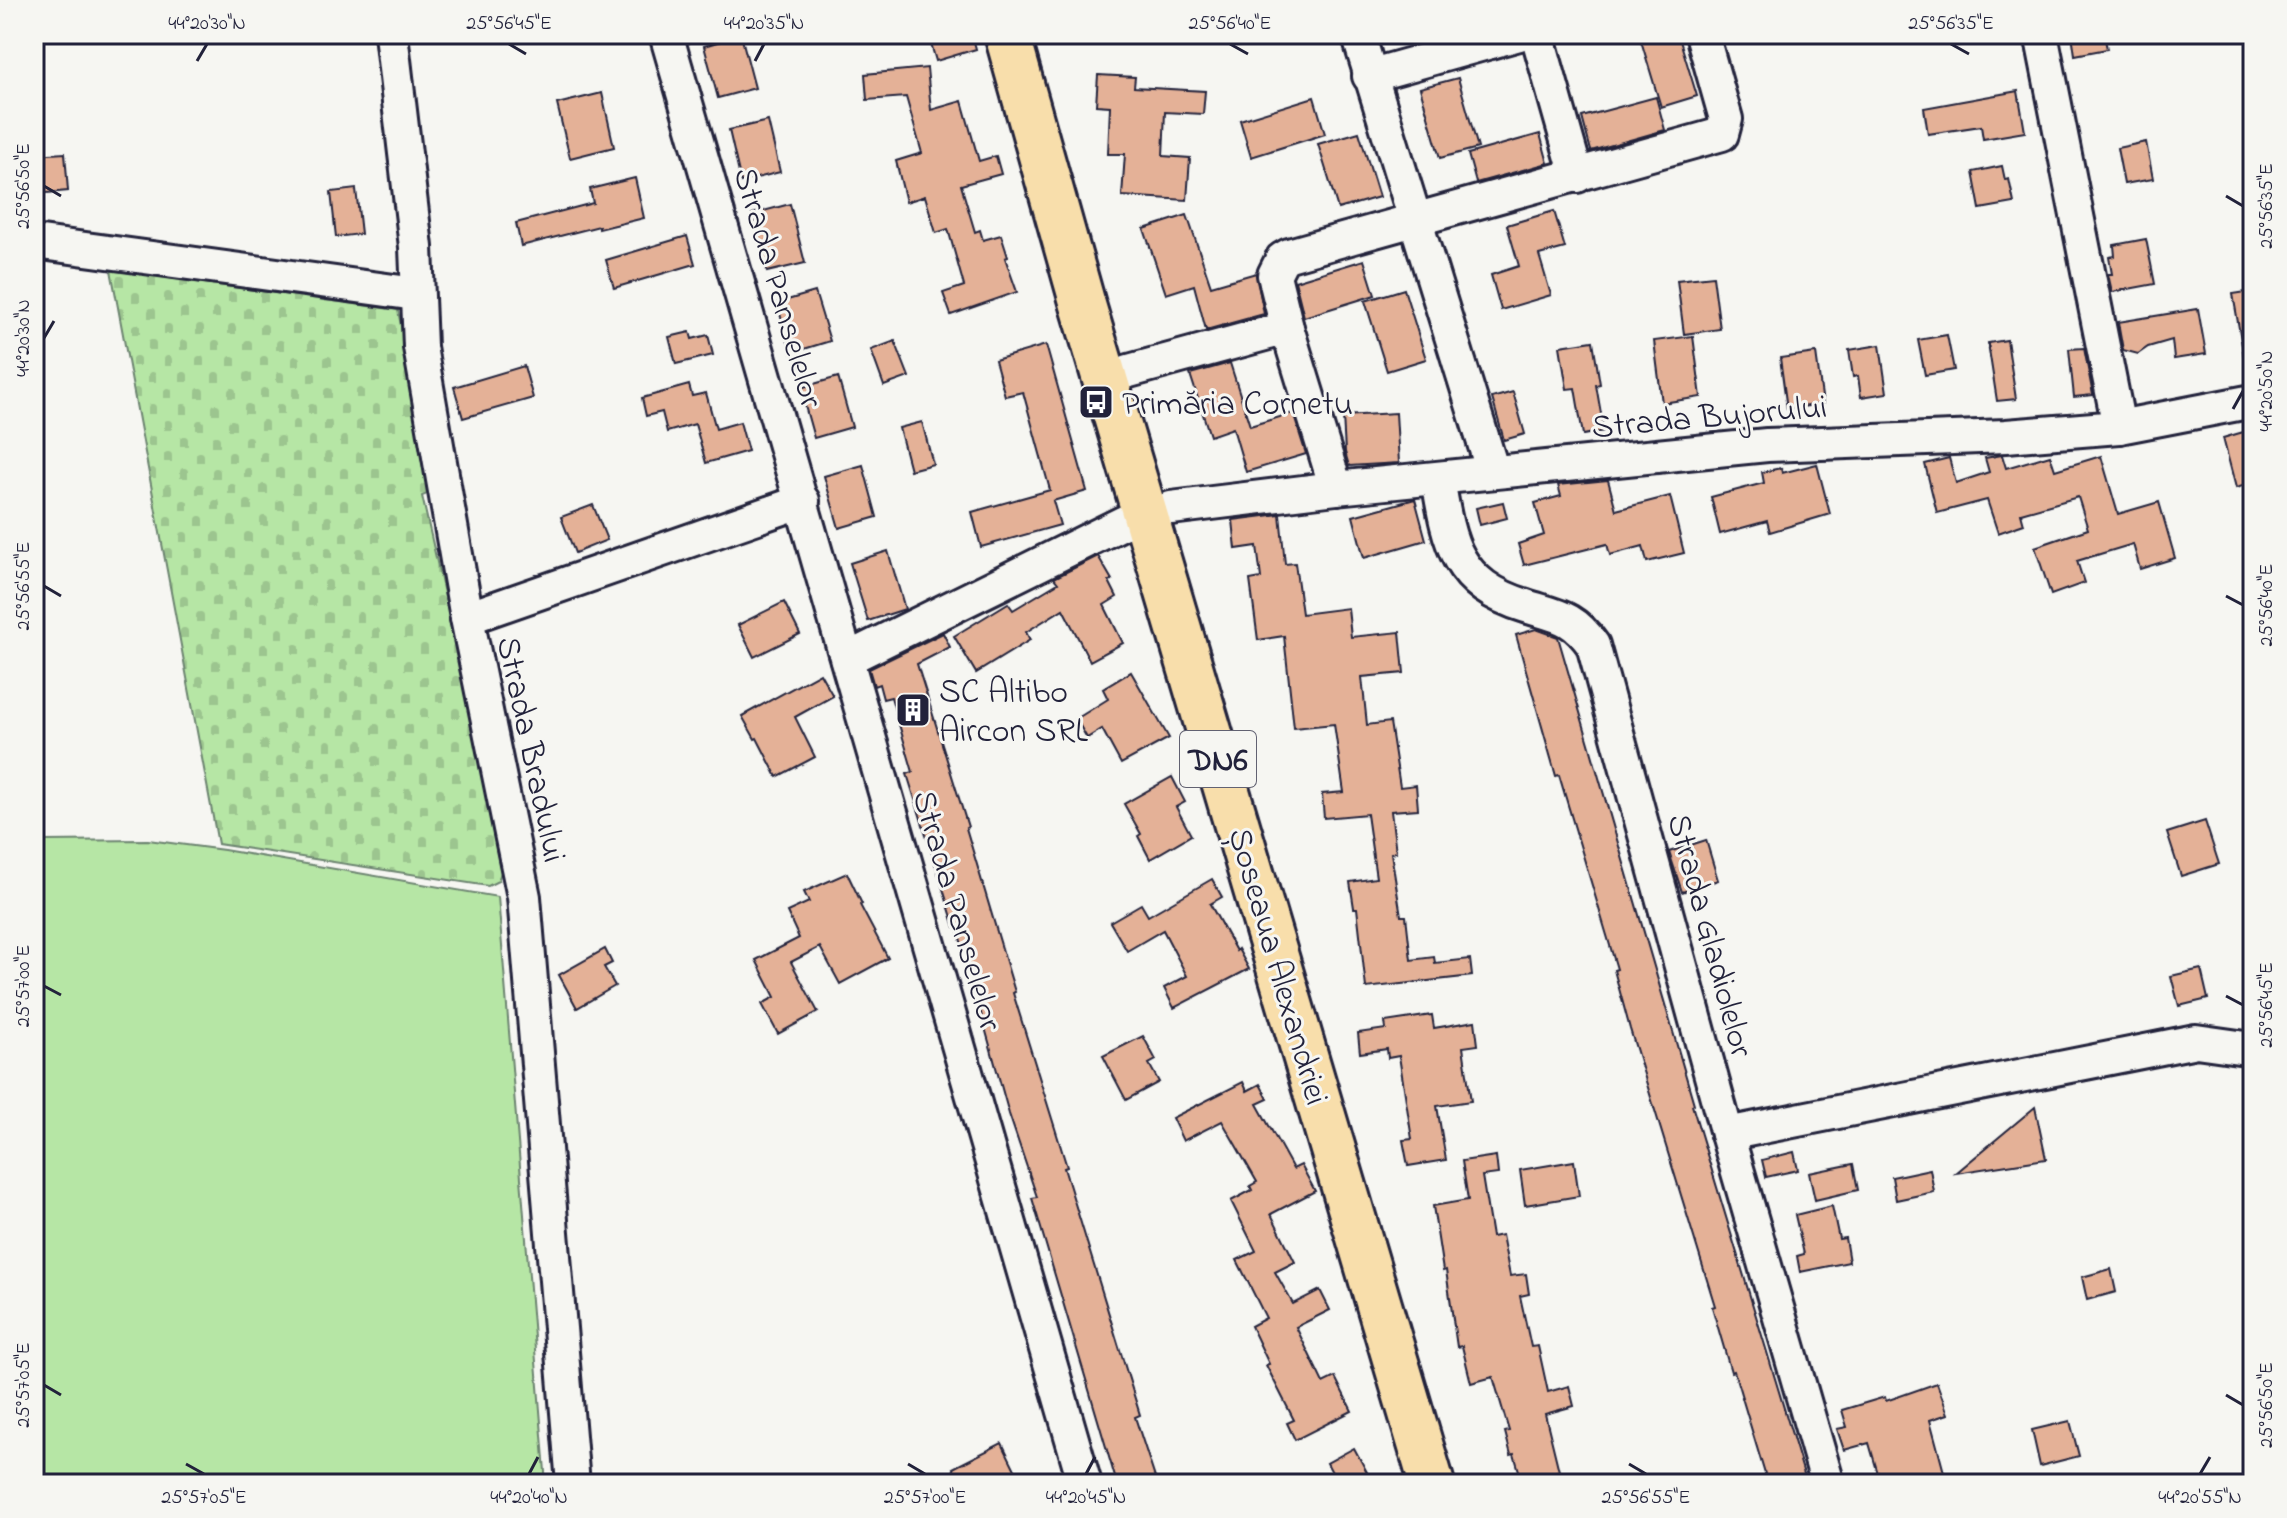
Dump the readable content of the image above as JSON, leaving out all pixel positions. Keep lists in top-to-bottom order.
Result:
{
  "streets": {
    "highway": ["DN6", "Șoseaua Alexandriei"],
    "street": [
      "Strada Panselelor",
      "Strada Bujorului",
      "Strada Bradului",
      "Strada Gladiolelor"
    ]
  },
  "crossings": [
    ["Strada Panselelor", "Strada Bujorului"],
    ["Strada Bujorului", "Strada Gladiolelor"],
    ["Strada Bujorului", "Șoseaua Alexandriei"]
  ],
  "places": {
    "bus stop": ["Primăria Cornetu"],
    "building": ["SC Altibo Aircon SRL"]
  },
  "coordinates": [
    "44°20'30\"N",
    "25°56'45\"E",
    "44°20'35\"N",
    "25°56'40\"E",
    "25°56'35\"E",
    "25°56'50\"E",
    "44°20'50\"N",
    "25°56'55\"E",
    "25°57'00\"E",
    "25°57'05\"E",
    "44°20'40\"N",
    "44°20'45\"N",
    "44°20'55\"N"
  ]
}
